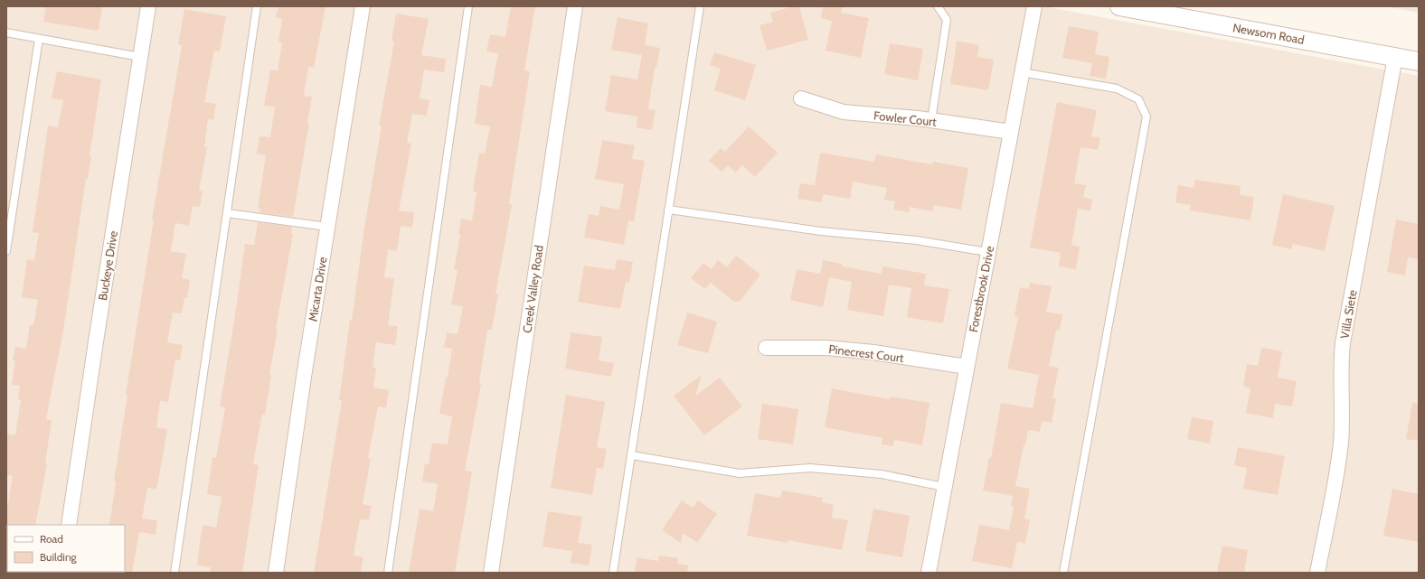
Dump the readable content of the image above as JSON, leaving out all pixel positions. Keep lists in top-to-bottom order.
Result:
{
  "streets": {
    "street": [
      "Newsom Road",
      "Fowler Court",
      "Buckeye Drive",
      "Micarta Drive",
      "Creek Valley Road",
      "Forestbrook Drive",
      "Villa Siete",
      "Pinecrest Court"
    ]
  },
  "crossings": [
    ["Newsom Road", "Villa Siete"],
    ["Fowler Court", "Forestbrook Drive"],
    ["Forestbrook Drive", "Pinecrest Court"]
  ],
  "legend": ["Road", "Building"]
}
